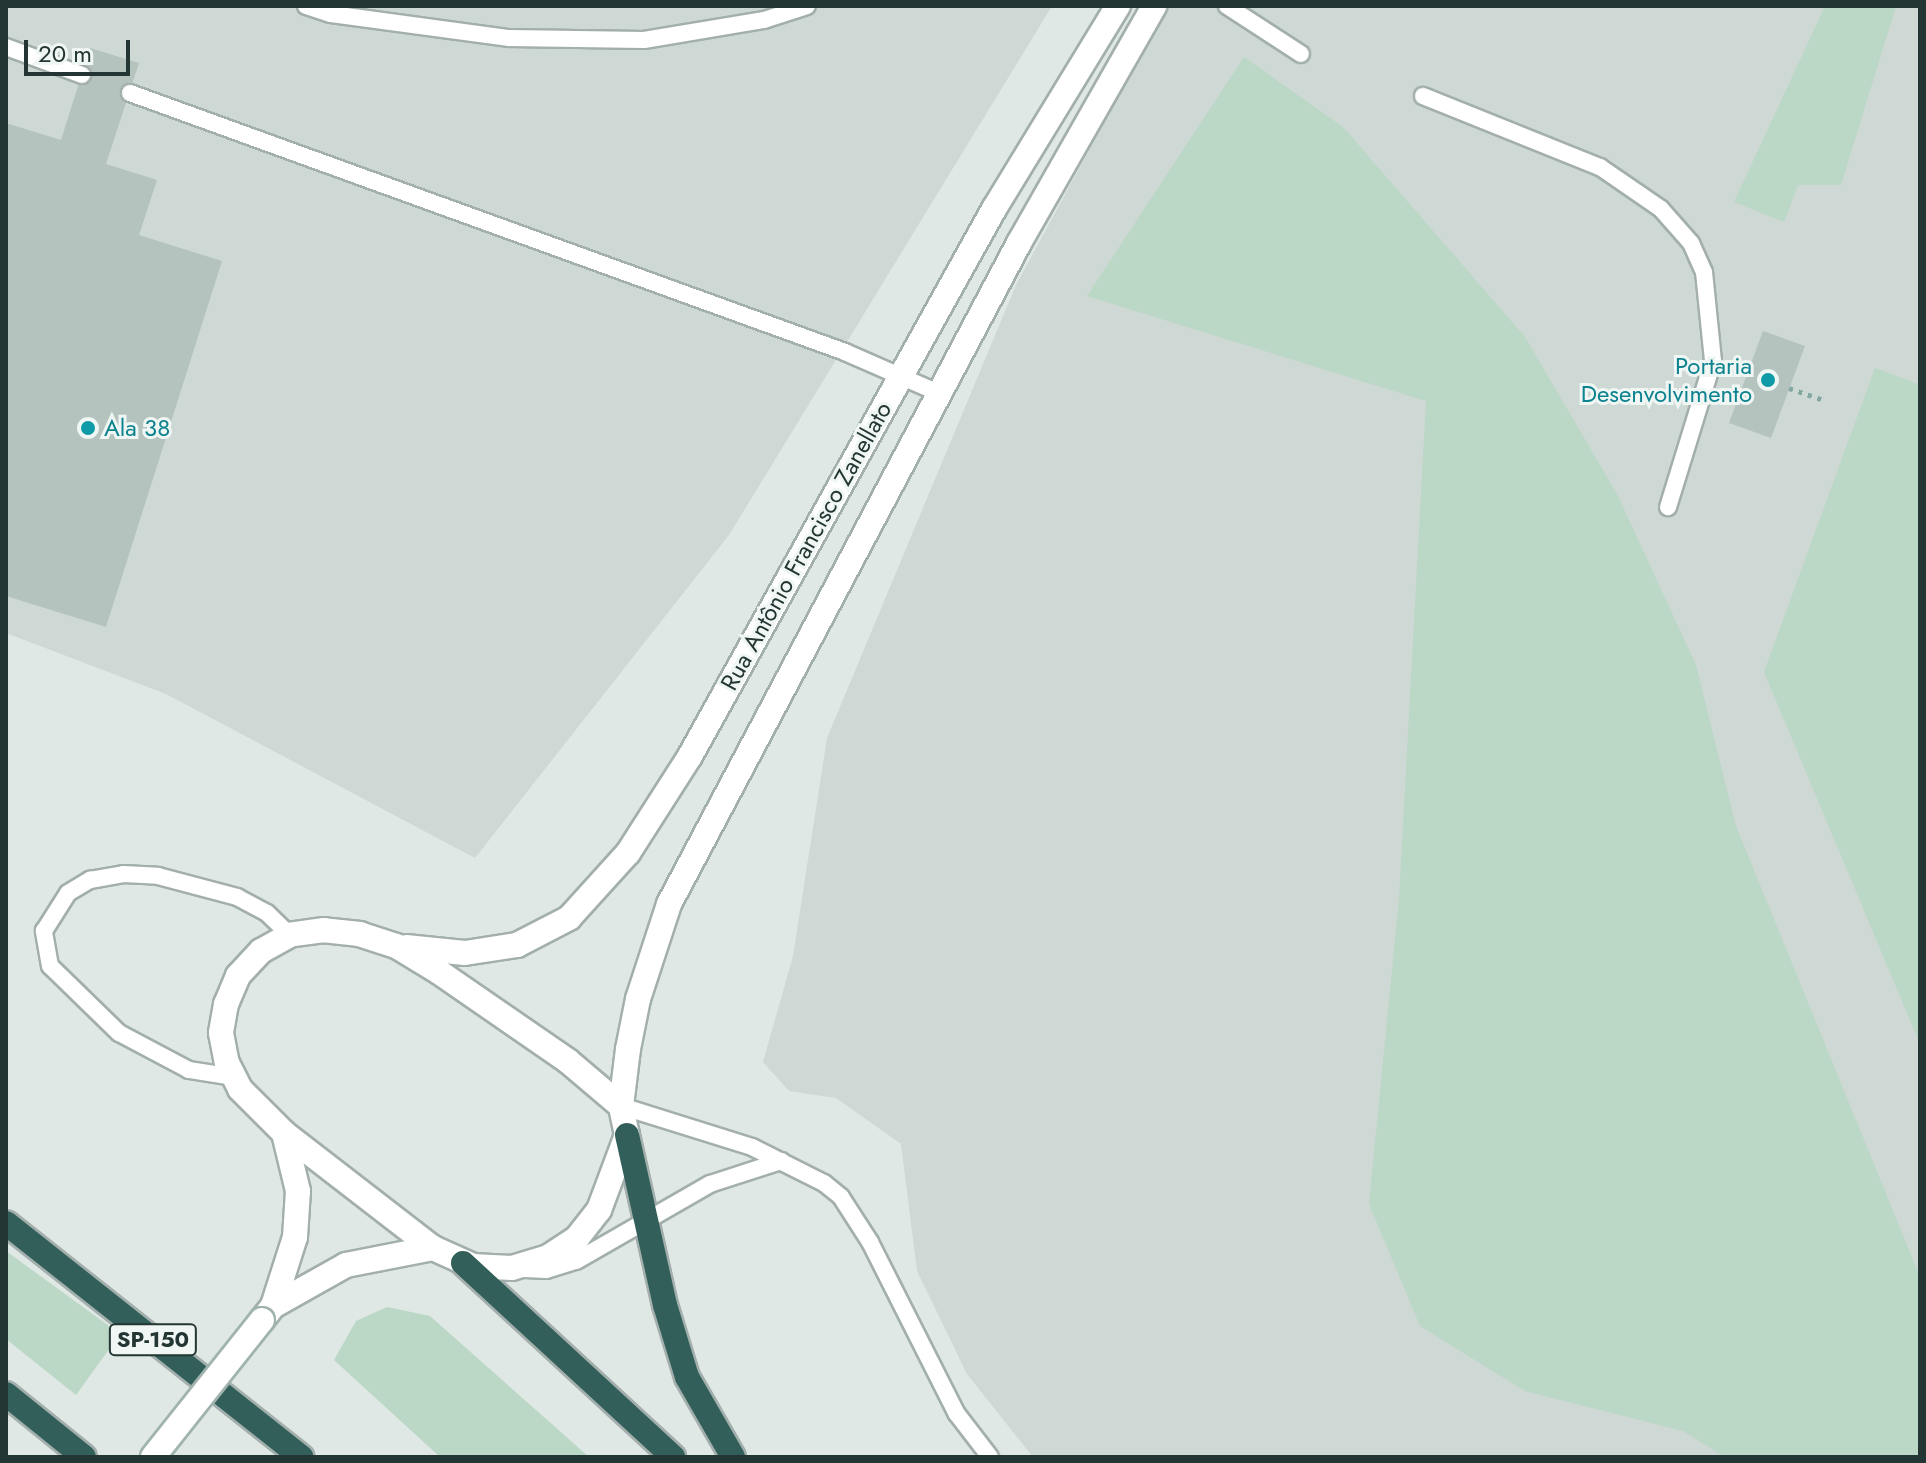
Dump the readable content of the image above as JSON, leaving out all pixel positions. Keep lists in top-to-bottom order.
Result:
{
  "streets": {
    "highway": ["SP-150"],
    "street": ["Rua Antônio Francisco Zanellato"]
  },
  "places": ["Portaria Desenvolvimento", "Ala 38"],
  "scale_bar": "20 m"
}
